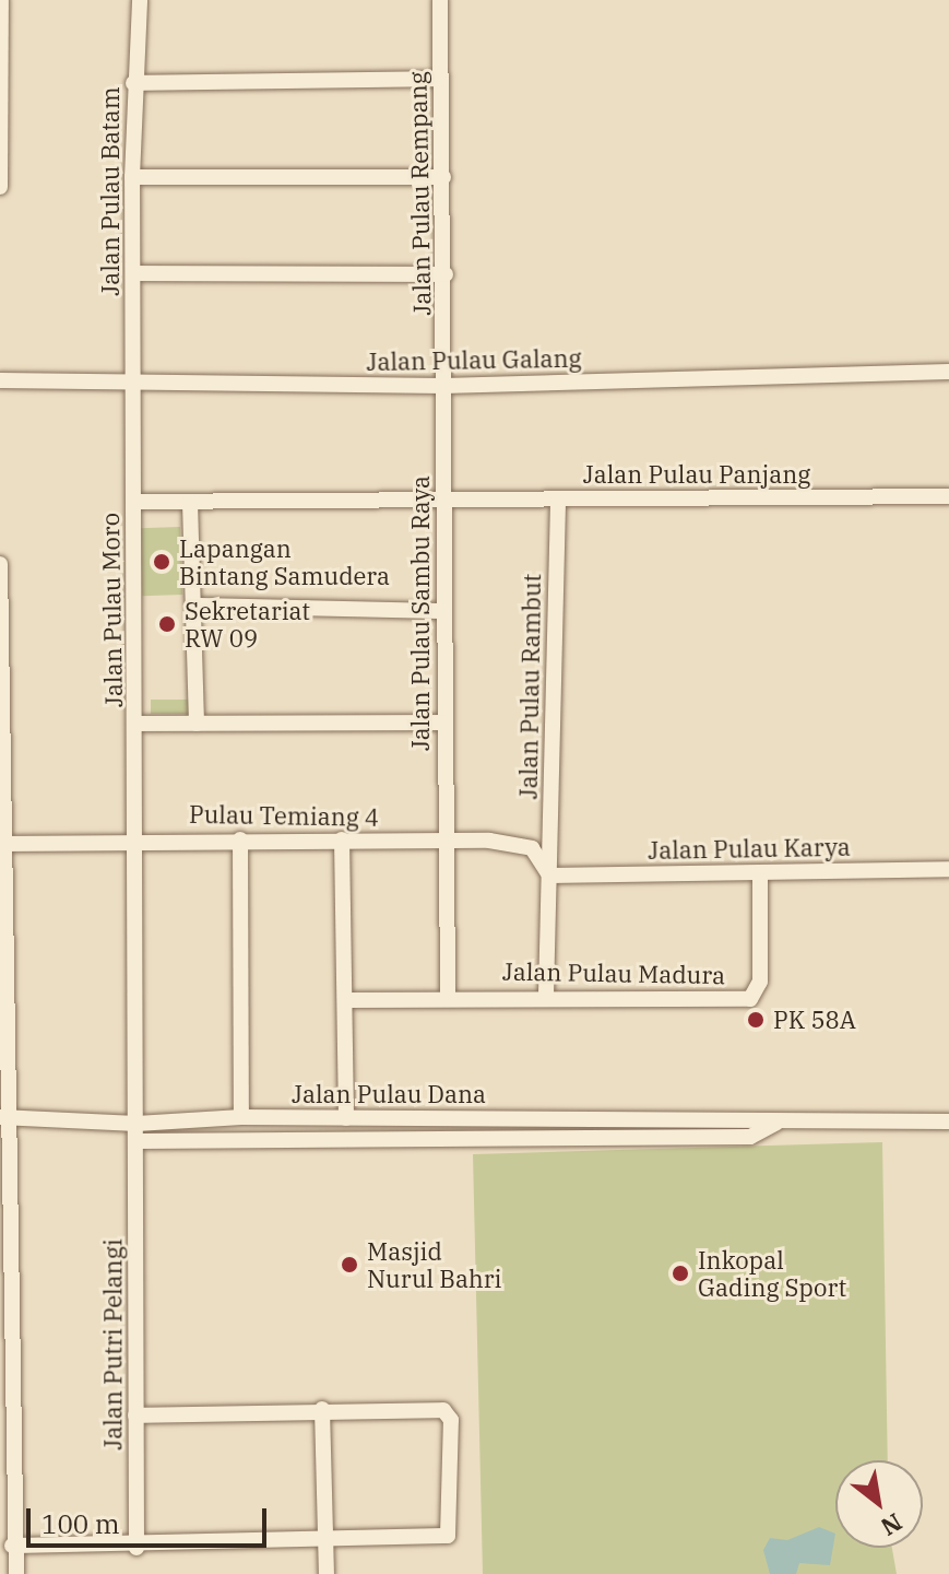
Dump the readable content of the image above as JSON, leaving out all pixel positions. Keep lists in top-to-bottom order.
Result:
{
  "streets": {
    "street": [
      "Jalan Pulau Batam",
      "Jalan Pulau Rempang",
      "Jalan Pulau Galang",
      "Jalan Pulau Panjang",
      "Jalan Pulau Moro",
      "Jalan Pulau Sambu Raya",
      "Jalan Pulau Rambut",
      "Pulau Temiang 4",
      "Jalan Pulau Karya",
      "Jalan Pulau Madura",
      "Jalan Pulau Dana",
      "Jalan Putri Pelangi"
    ]
  },
  "crossings": [
    ["Jalan Pulau Batam", "Jalan Pulau Galang"],
    ["Jalan Pulau Batam", "Jalan Pulau Moro"],
    ["Jalan Pulau Rempang", "Jalan Pulau Galang"],
    ["Jalan Pulau Rempang", "Jalan Pulau Sambu Raya"],
    ["Jalan Pulau Galang", "Jalan Pulau Moro"],
    ["Jalan Pulau Galang", "Jalan Pulau Sambu Raya"],
    ["Jalan Pulau Panjang", "Jalan Pulau Moro"],
    ["Jalan Pulau Panjang", "Jalan Pulau Sambu Raya"],
    ["Jalan Pulau Panjang", "Jalan Pulau Rambut"],
    ["Jalan Pulau Moro", "Pulau Temiang 4"],
    ["Jalan Pulau Moro", "Jalan Pulau Dana"],
    ["Jalan Pulau Moro", "Jalan Putri Pelangi"],
    ["Jalan Pulau Sambu Raya", "Pulau Temiang 4"],
    ["Jalan Pulau Sambu Raya", "Jalan Pulau Madura"],
    ["Jalan Pulau Rambut", "Pulau Temiang 4"],
    ["Jalan Pulau Rambut", "Jalan Pulau Karya"],
    ["Jalan Pulau Rambut", "Jalan Pulau Madura"],
    ["Pulau Temiang 4", "Jalan Pulau Karya"],
    ["Jalan Pulau Karya", "Jalan Pulau Madura"],
    ["Jalan Pulau Dana", "Jalan Putri Pelangi"]
  ],
  "places": [
    "Lapangan Bintang Samudera",
    "Sekretariat RW 09",
    "PK 58A",
    "Masjid Nurul Bahri",
    "Inkopal Gading Sport"
  ],
  "scale_bar": "100 m",
  "north": "bottom right"
}
